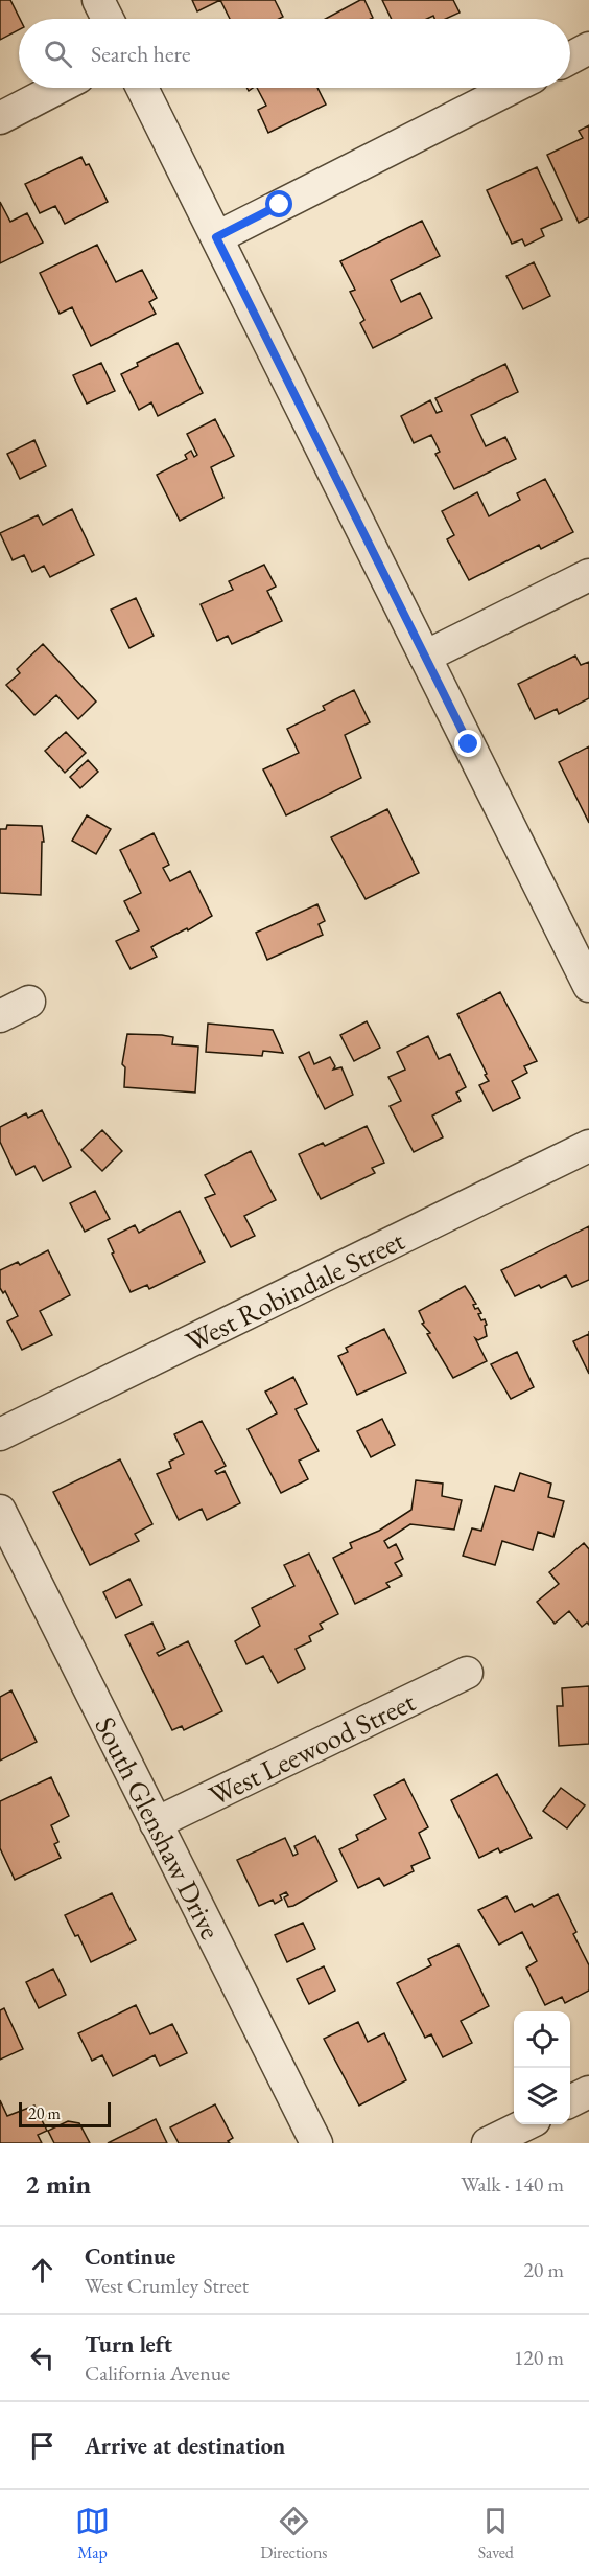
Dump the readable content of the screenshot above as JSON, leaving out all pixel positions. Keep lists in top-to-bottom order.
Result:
{
  "streets": {
    "street": ["West Robindale Street", "West Leewood Street", "South Glenshaw Drive"]
  },
  "crossings": [
    ["West Leewood Street", "South Glenshaw Drive"]
  ],
  "scale_bar": "20 m",
  "page": {
    "search": "Search here",
    "scale": "20 m",
    "heading": ["2 min", "Walk · 140 m"],
    "list": [
      ["Continue", "West Crumley Street", "20 m"],
      ["Turn left", "California Avenue", "120 m"],
      "Arrive at destination"
    ],
    "nav": ["Map", "Directions", "Saved"]
  }
}
